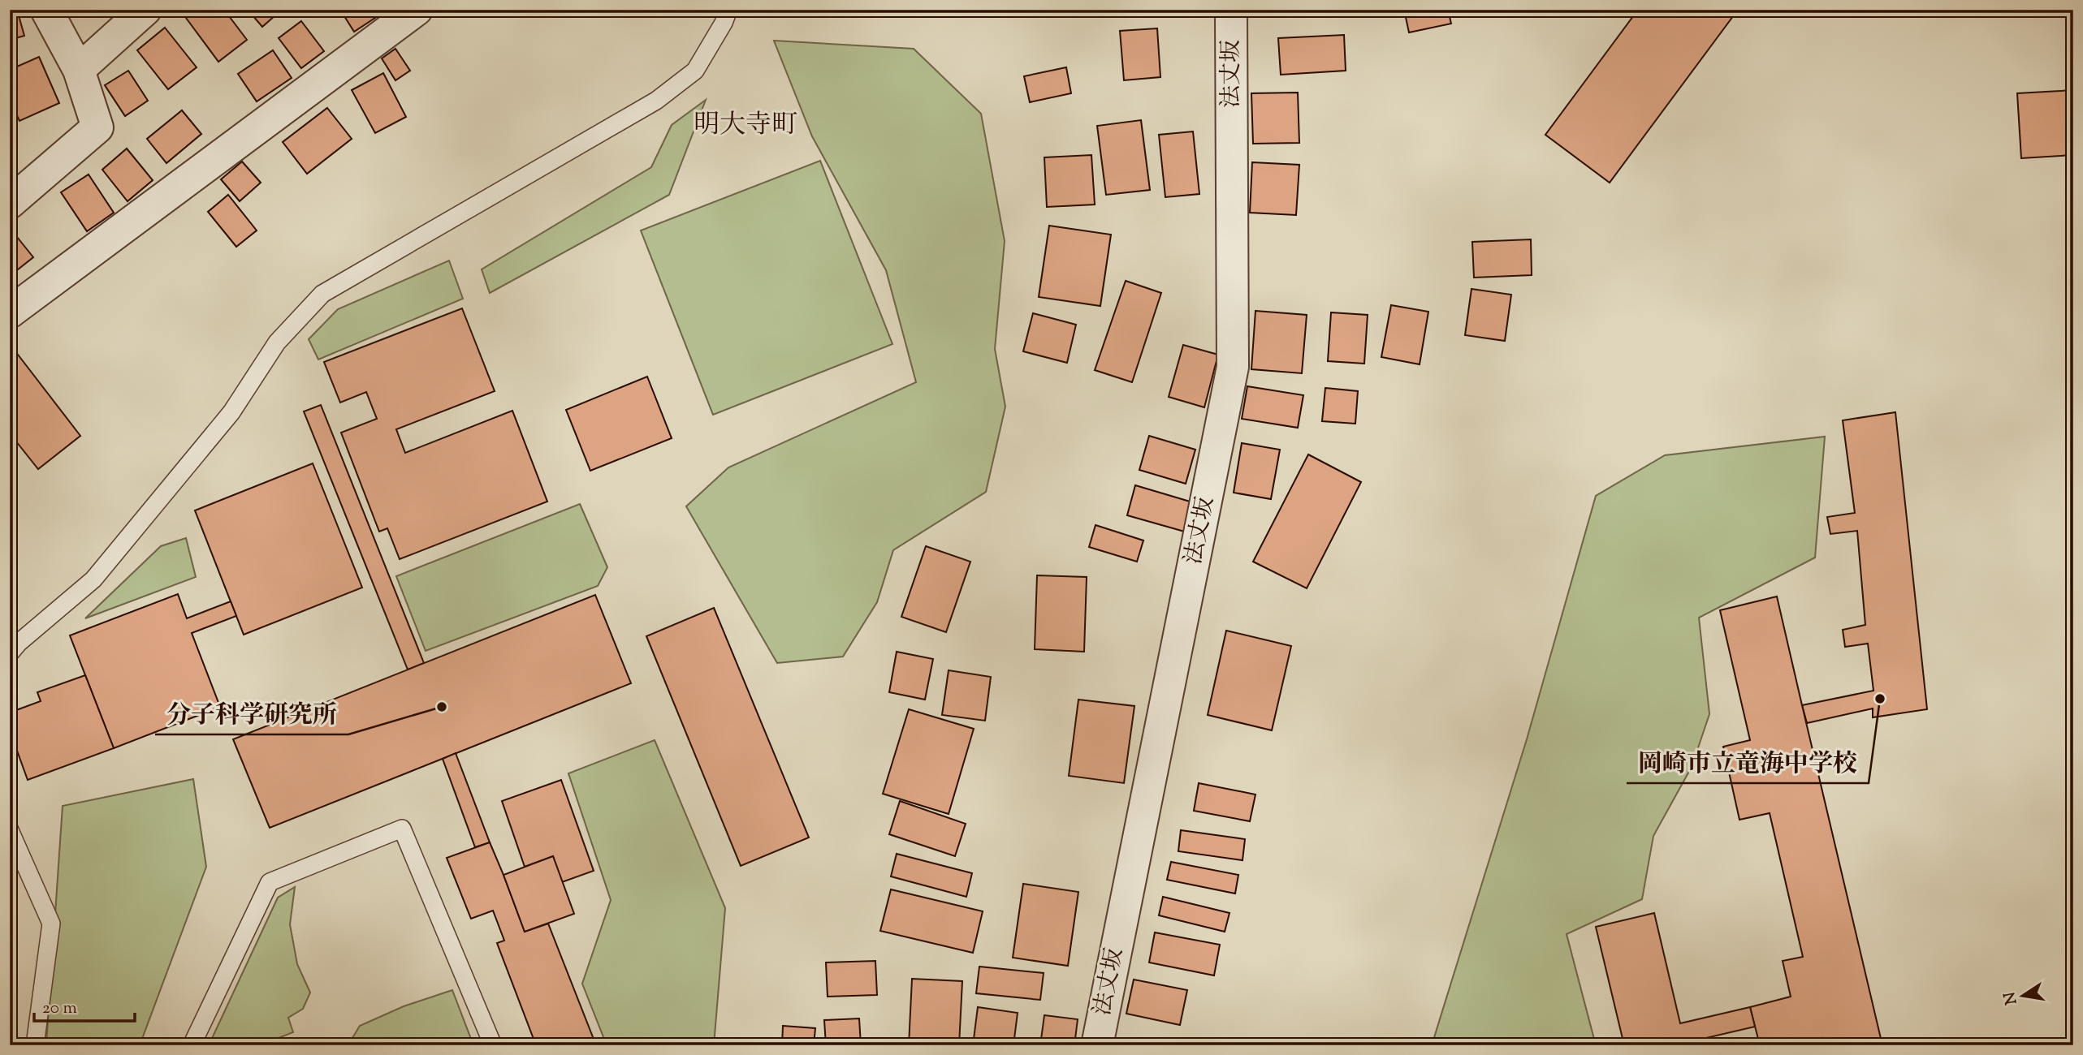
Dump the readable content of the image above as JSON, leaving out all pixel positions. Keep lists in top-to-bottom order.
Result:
{
  "streets": {
    "street": ["法丈坂"]
  },
  "districts": ["明大寺町"],
  "places": ["岡崎市立竜海中学校", "分子科学研究所"],
  "scale_bar": "20 m",
  "north": "left"
}
